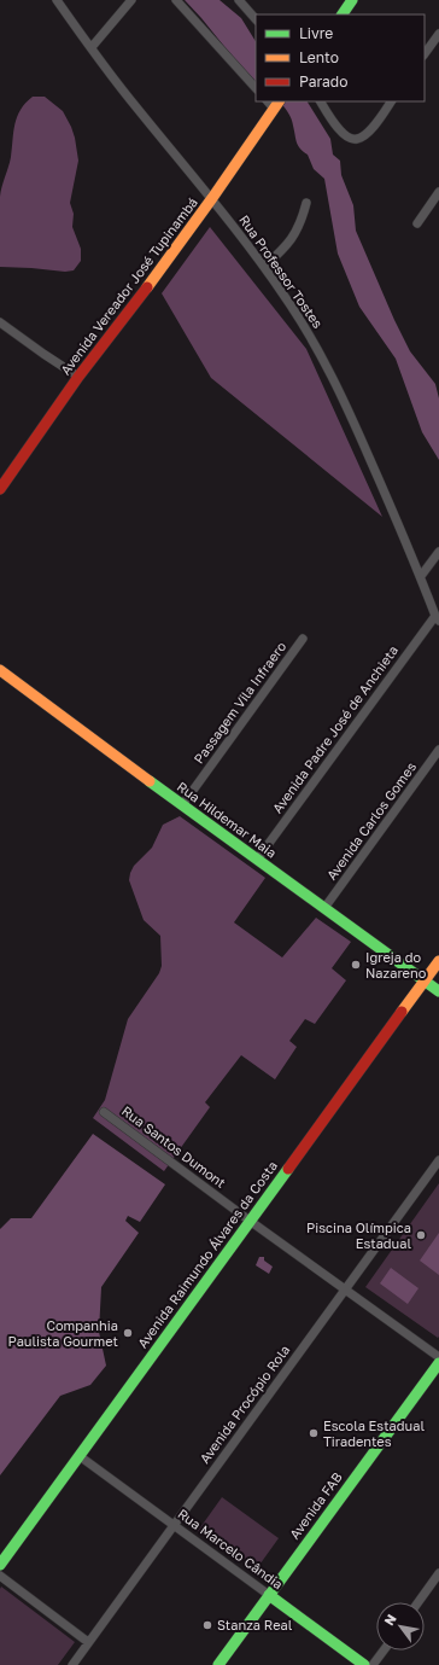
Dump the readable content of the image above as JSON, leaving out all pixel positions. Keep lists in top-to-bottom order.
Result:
{
  "streets": {
    "street": [
      "Rua Professor Tostes",
      "Avenida Vereador José Tupinambá",
      "Passagem Vila Infraero",
      "Avenida Padre José de Anchieta",
      "Rua Hildemar Maia",
      "Avenida Carlos Gomes",
      "Rua Santos Dumont",
      "Avenida Raimundo Álvares da Costa",
      "Avenida Procópio Rola",
      "Avenida FAB",
      "Rua Marcelo Cândia"
    ]
  },
  "crossings": [
    ["Rua Professor Tostes", "Avenida Vereador José Tupinambá"],
    ["Rua Professor Tostes", "Avenida Padre José de Anchieta"],
    ["Passagem Vila Infraero", "Rua Hildemar Maia"],
    ["Avenida Padre José de Anchieta", "Rua Hildemar Maia"],
    ["Rua Hildemar Maia", "Avenida Carlos Gomes"],
    ["Rua Hildemar Maia", "Avenida Raimundo Álvares da Costa"],
    ["Rua Santos Dumont", "Avenida Raimundo Álvares da Costa"],
    ["Rua Santos Dumont", "Avenida Procópio Rola"],
    ["Avenida Raimundo Álvares da Costa", "Rua Marcelo Cândia"],
    ["Avenida Procópio Rola", "Rua Marcelo Cândia"],
    ["Avenida FAB", "Rua Marcelo Cândia"]
  ],
  "places": [
    "Igreja do Nazareno",
    "Piscina Olímpica Estadual",
    "Companhia Paulista Gourmet",
    "Escola Estadual Tiradentes",
    "Stanza Real"
  ],
  "legend": ["Livre", "Lento", "Parado"],
  "north": "top left"
}
